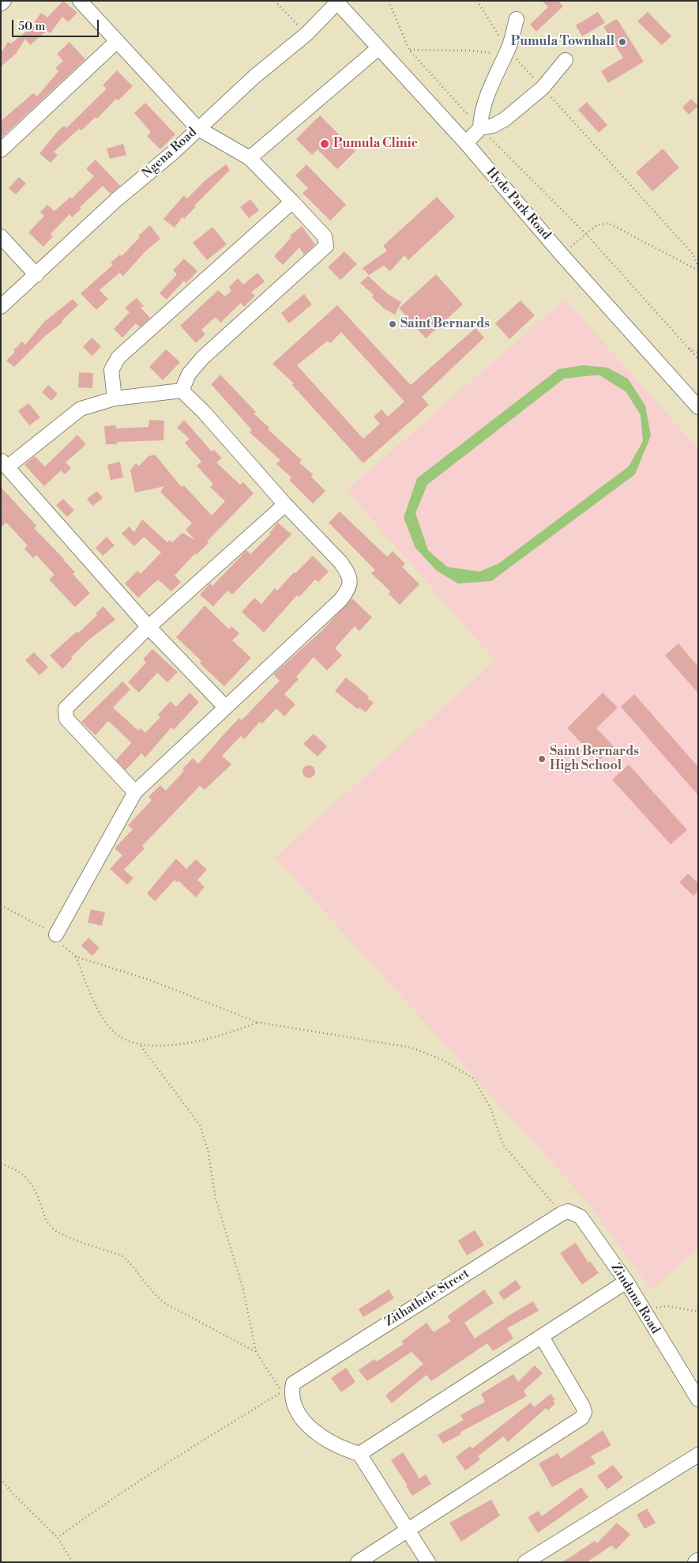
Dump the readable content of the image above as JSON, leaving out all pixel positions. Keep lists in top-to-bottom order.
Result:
{
  "streets": {
    "street": [
      "Ngena Road",
      "Hyde Park Road",
      "Zithathele Street",
      "Zinduna Road"
    ]
  },
  "crossings": [
    ["Ngena Road", "Hyde Park Road"],
    ["Zithathele Street", "Zinduna Road"]
  ],
  "places": [
    "Pumula Townhall",
    "Pumula Clinic",
    "Saint Bernards",
    "Saint Bernards High School"
  ],
  "scale_bar": "50 m"
}
